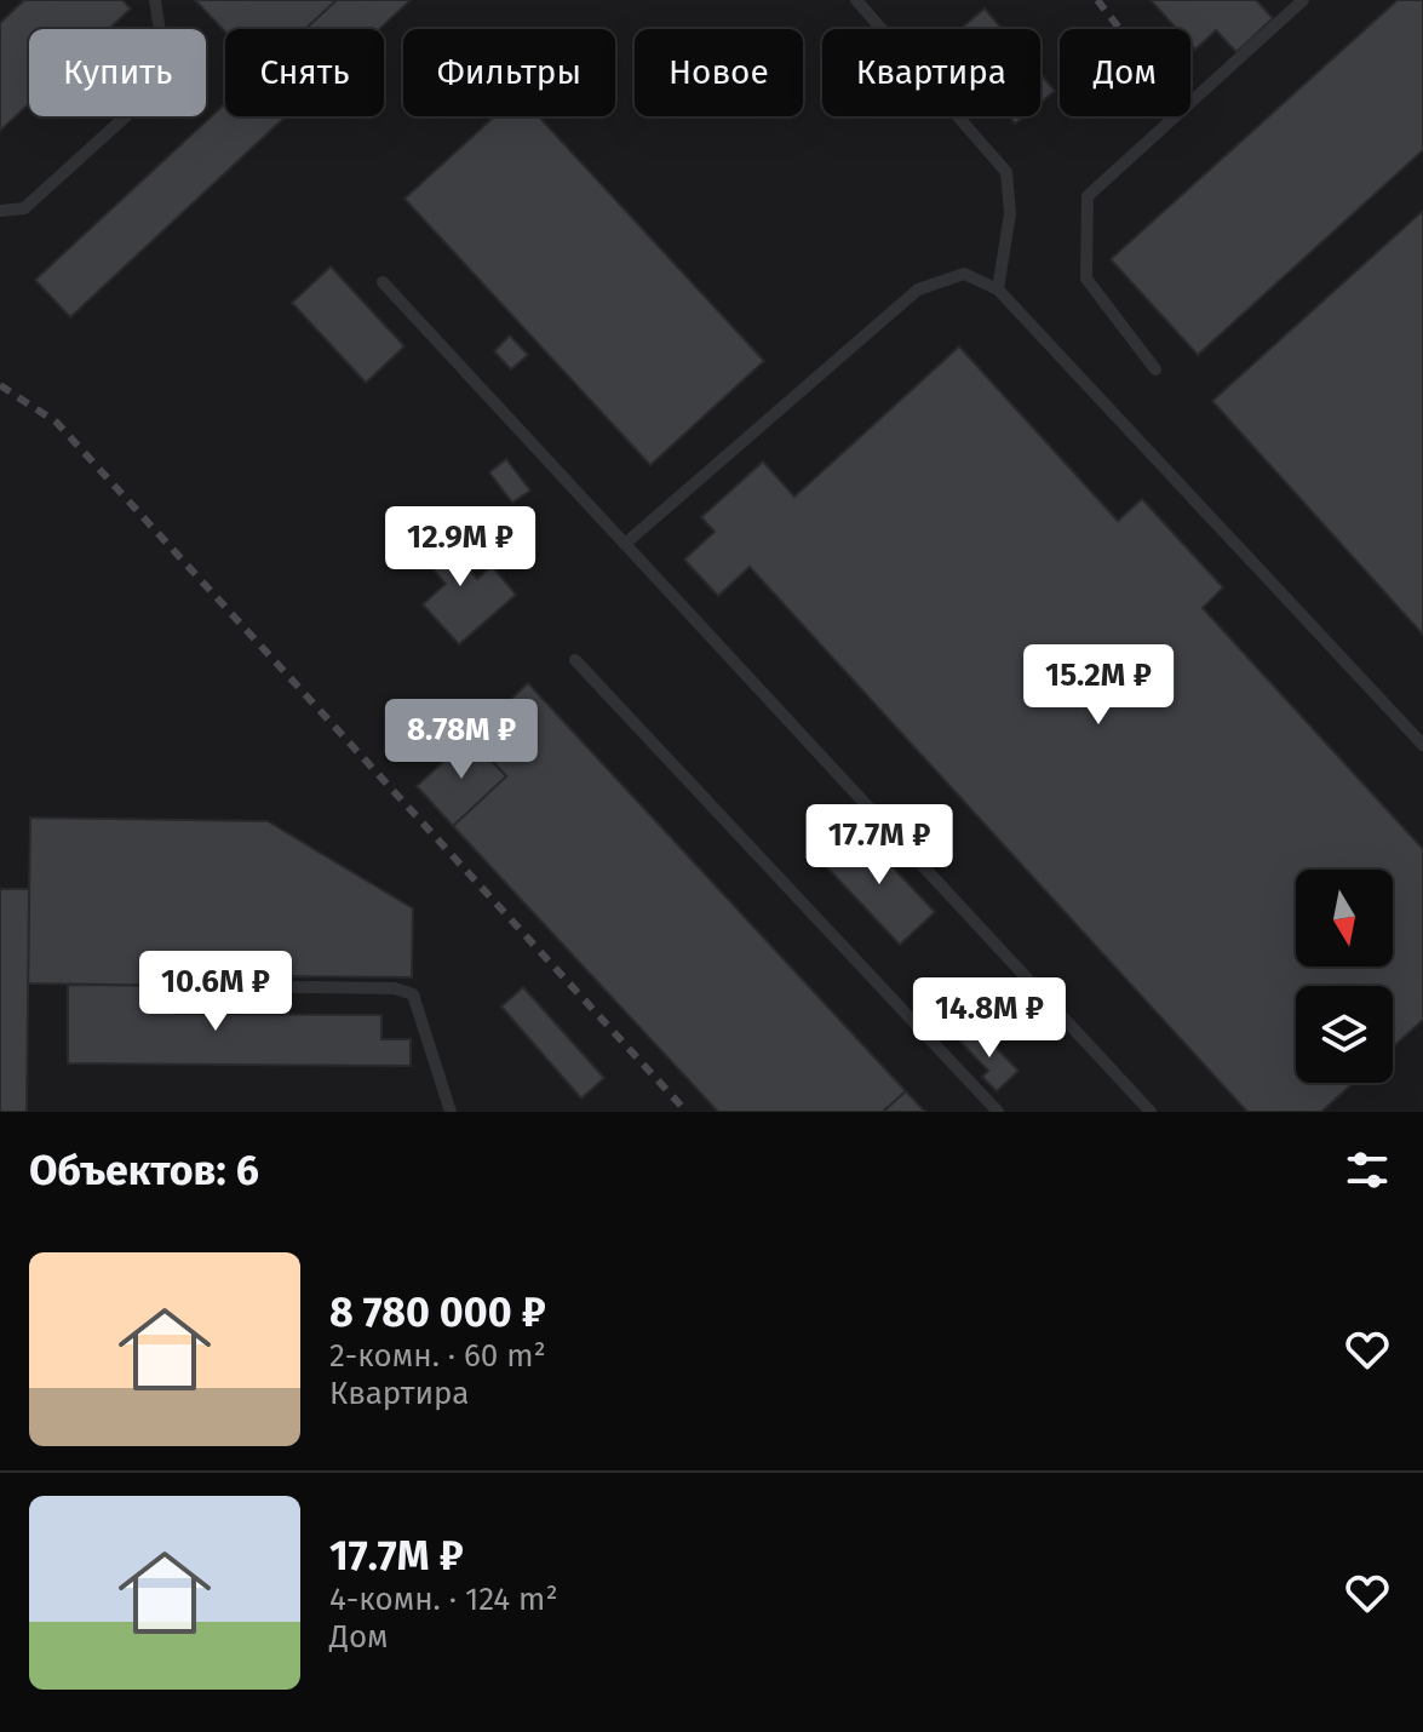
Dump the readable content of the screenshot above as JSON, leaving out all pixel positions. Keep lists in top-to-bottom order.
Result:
{
  "north": "bottom",
  "page": {
    "chip": [
      "Купить",
      "Снять",
      "Фильтры",
      "Новое",
      "Квартира",
      "Дом"
    ],
    "price": [
      "12.9M ₽",
      "15.2M ₽",
      "8.78M ₽",
      "17.7M ₽",
      "10.6M ₽",
      "14.8M ₽"
    ],
    "heading": "Объектов: 6",
    "list": [
      {
        "name": "8 780 000 ₽",
        "note": "2-комн. · 60 m² · Квартира"
      },
      {
        "name": "17.7M ₽",
        "note": "4-комн. · 124 m² · Дом"
      }
    ]
  }
}
